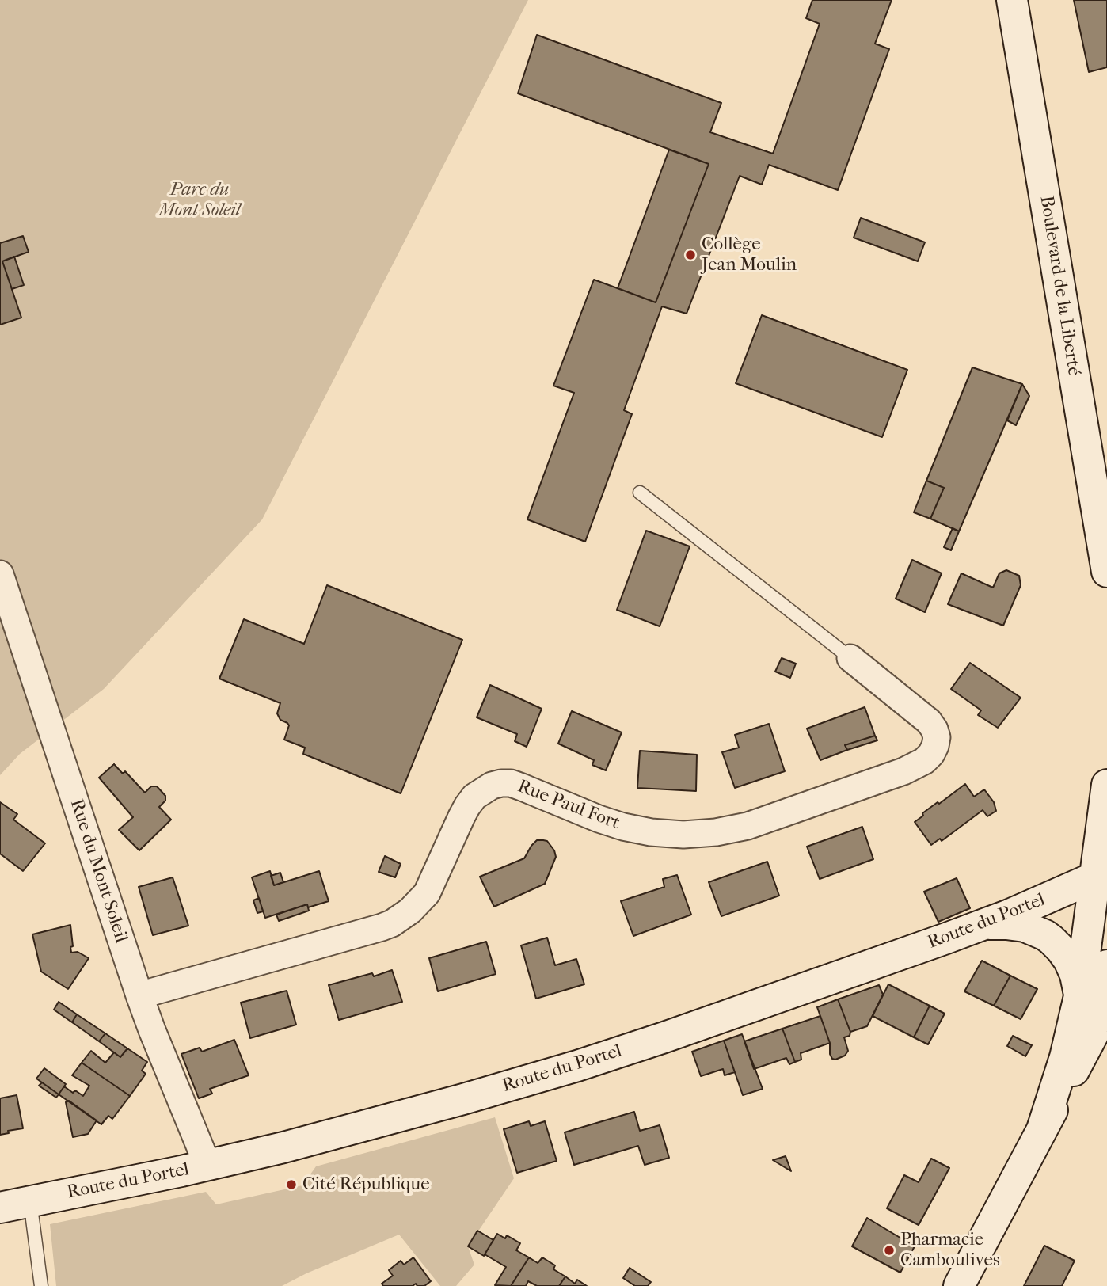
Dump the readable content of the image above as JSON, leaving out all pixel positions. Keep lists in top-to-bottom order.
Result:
{
  "streets": {
    "main road": ["Boulevard de la Liberté", "Route du Portel"],
    "street": ["Rue Paul Fort", "Rue du Mont Soleil"]
  },
  "crossings": [
    ["Rue Paul Fort", "Rue du Mont Soleil"],
    ["Rue du Mont Soleil", "Route du Portel"]
  ],
  "parks": ["Parc du Mont Soleil"],
  "places": ["Collège Jean Moulin", "Cité République", "Pharmacie Camboulives"]
}
